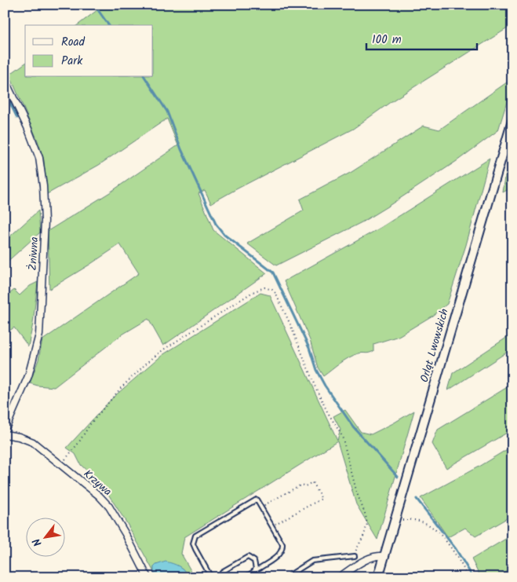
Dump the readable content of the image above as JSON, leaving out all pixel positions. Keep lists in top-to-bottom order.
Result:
{
  "streets": {
    "street": ["Żniwna", "Orląt Lwowskich", "Krzywa"]
  },
  "legend": ["Road", "Park"],
  "scale_bar": "100 m",
  "north": "bottom left"
}
